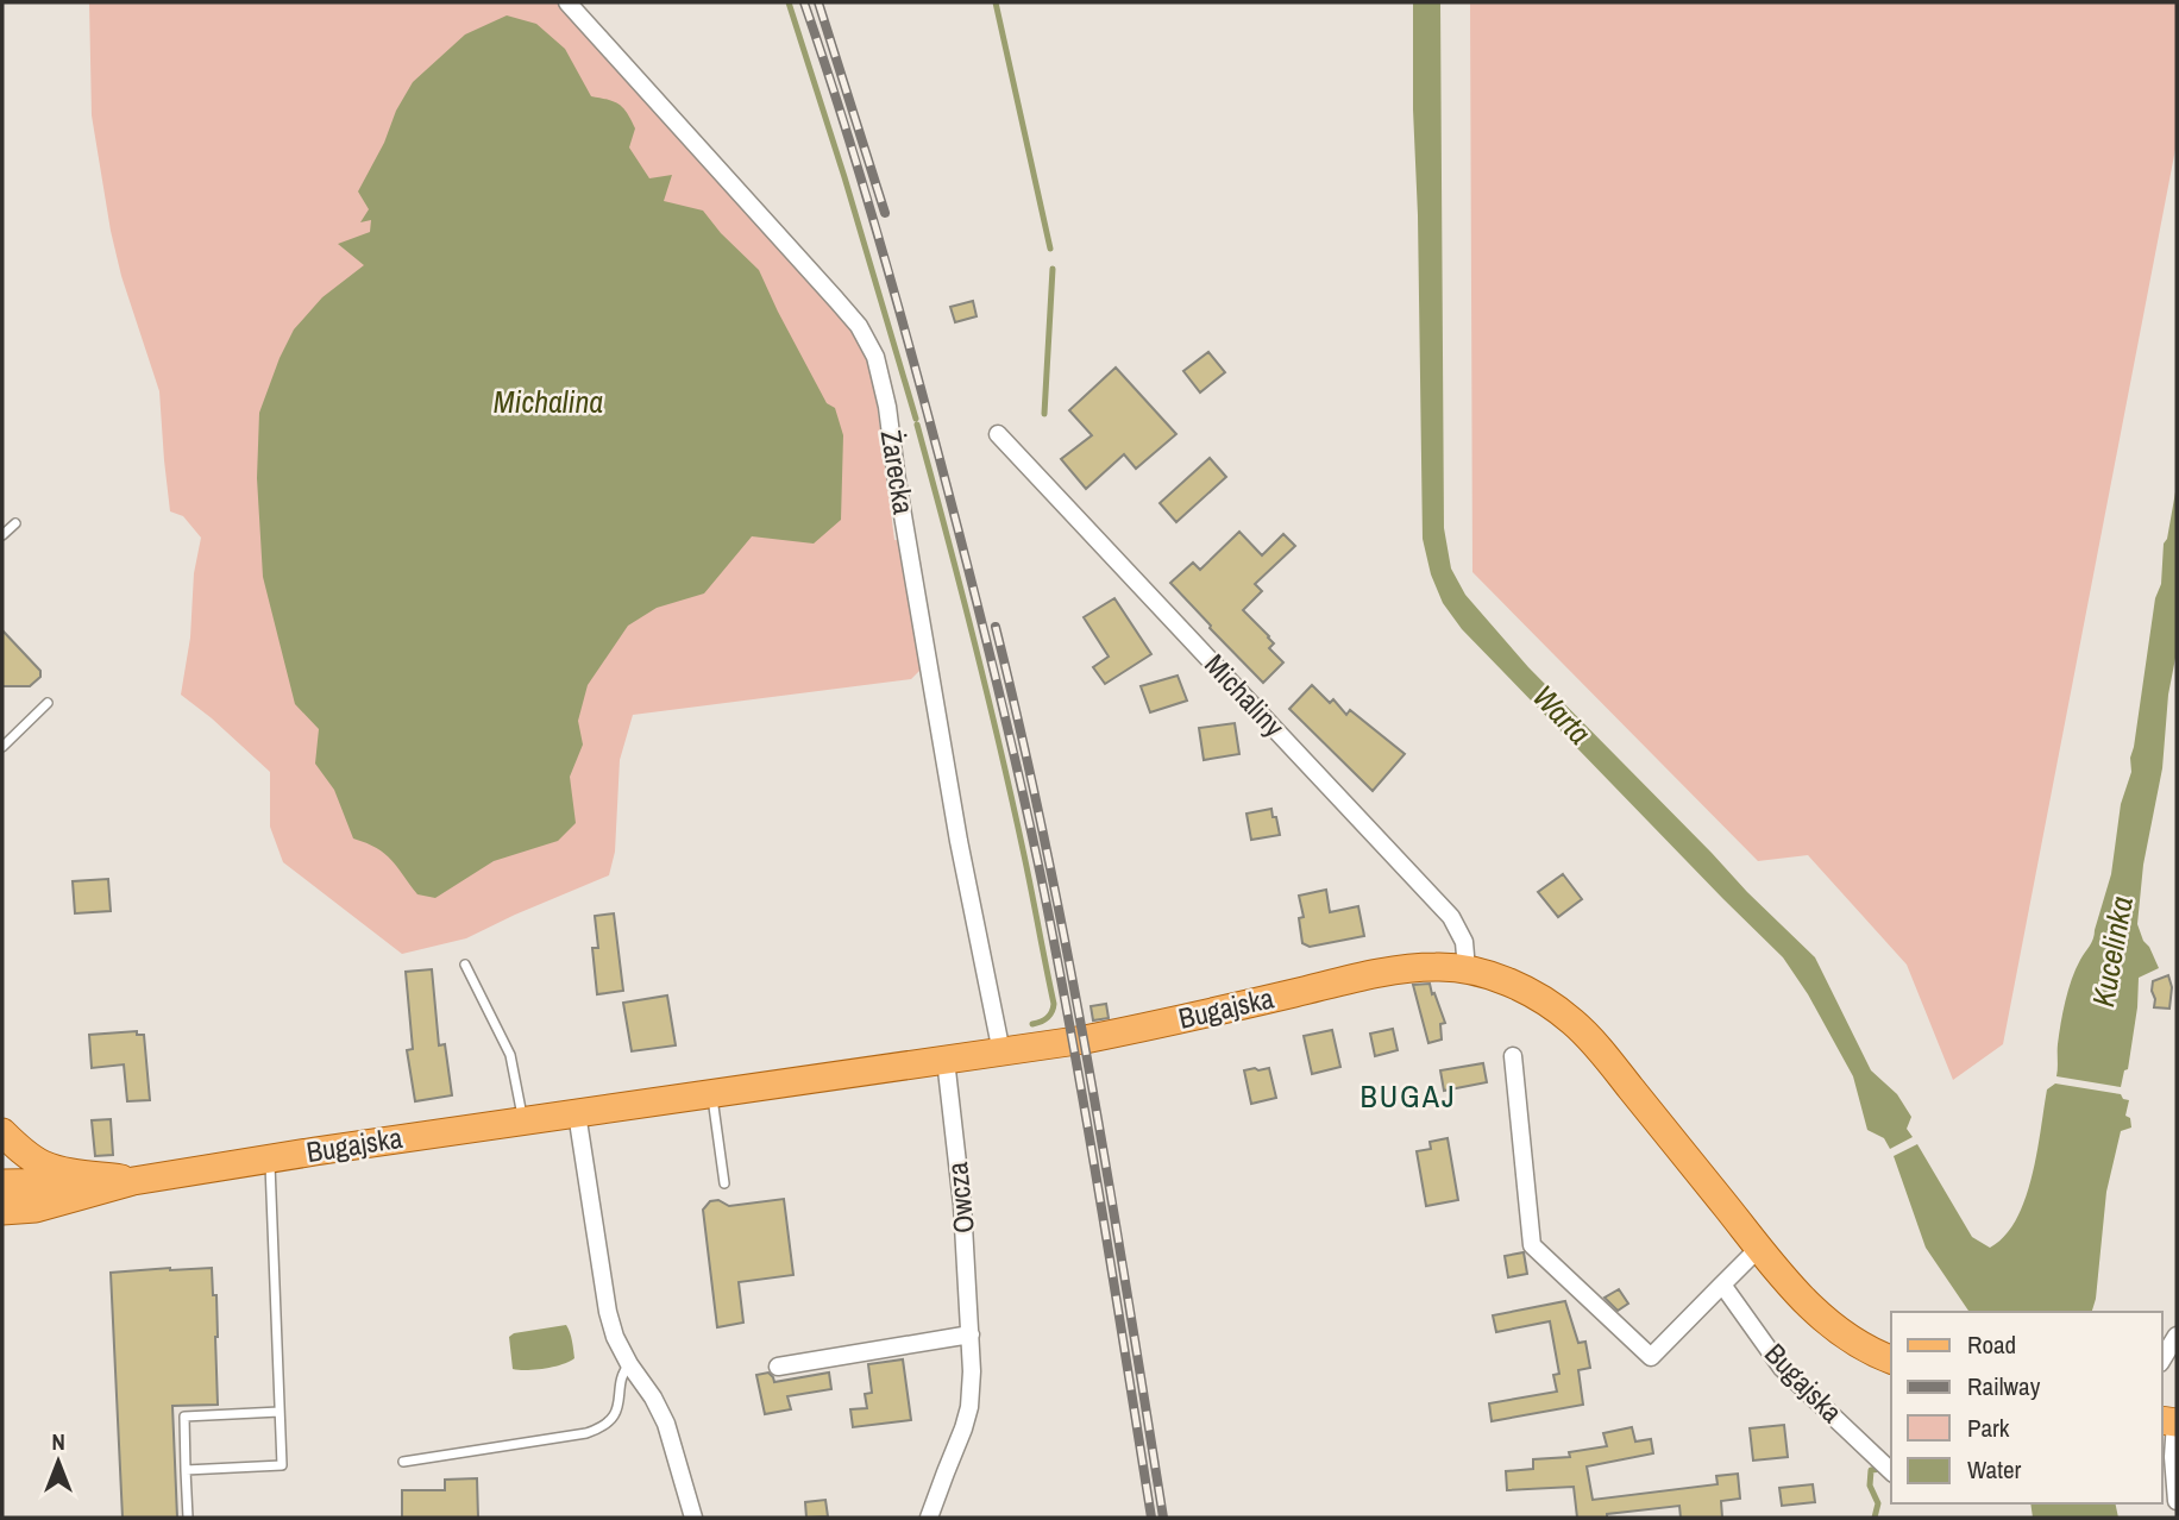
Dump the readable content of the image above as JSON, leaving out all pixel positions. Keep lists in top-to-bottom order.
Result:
{
  "streets": {
    "main road": ["Bugajska"],
    "street": ["Żarecka", "Michaliny", "Owcza"]
  },
  "crossings": [
    ["Żarecka", "Bugajska"],
    ["Michaliny", "Bugajska"],
    ["Bugajska", "Owcza"]
  ],
  "districts": ["BUGAJ"],
  "water": ["Michalina", "Warta", "Kucelinka"],
  "legend": [
    "Road",
    "Railway",
    "Park",
    "Water"
  ],
  "north": "top"
}
